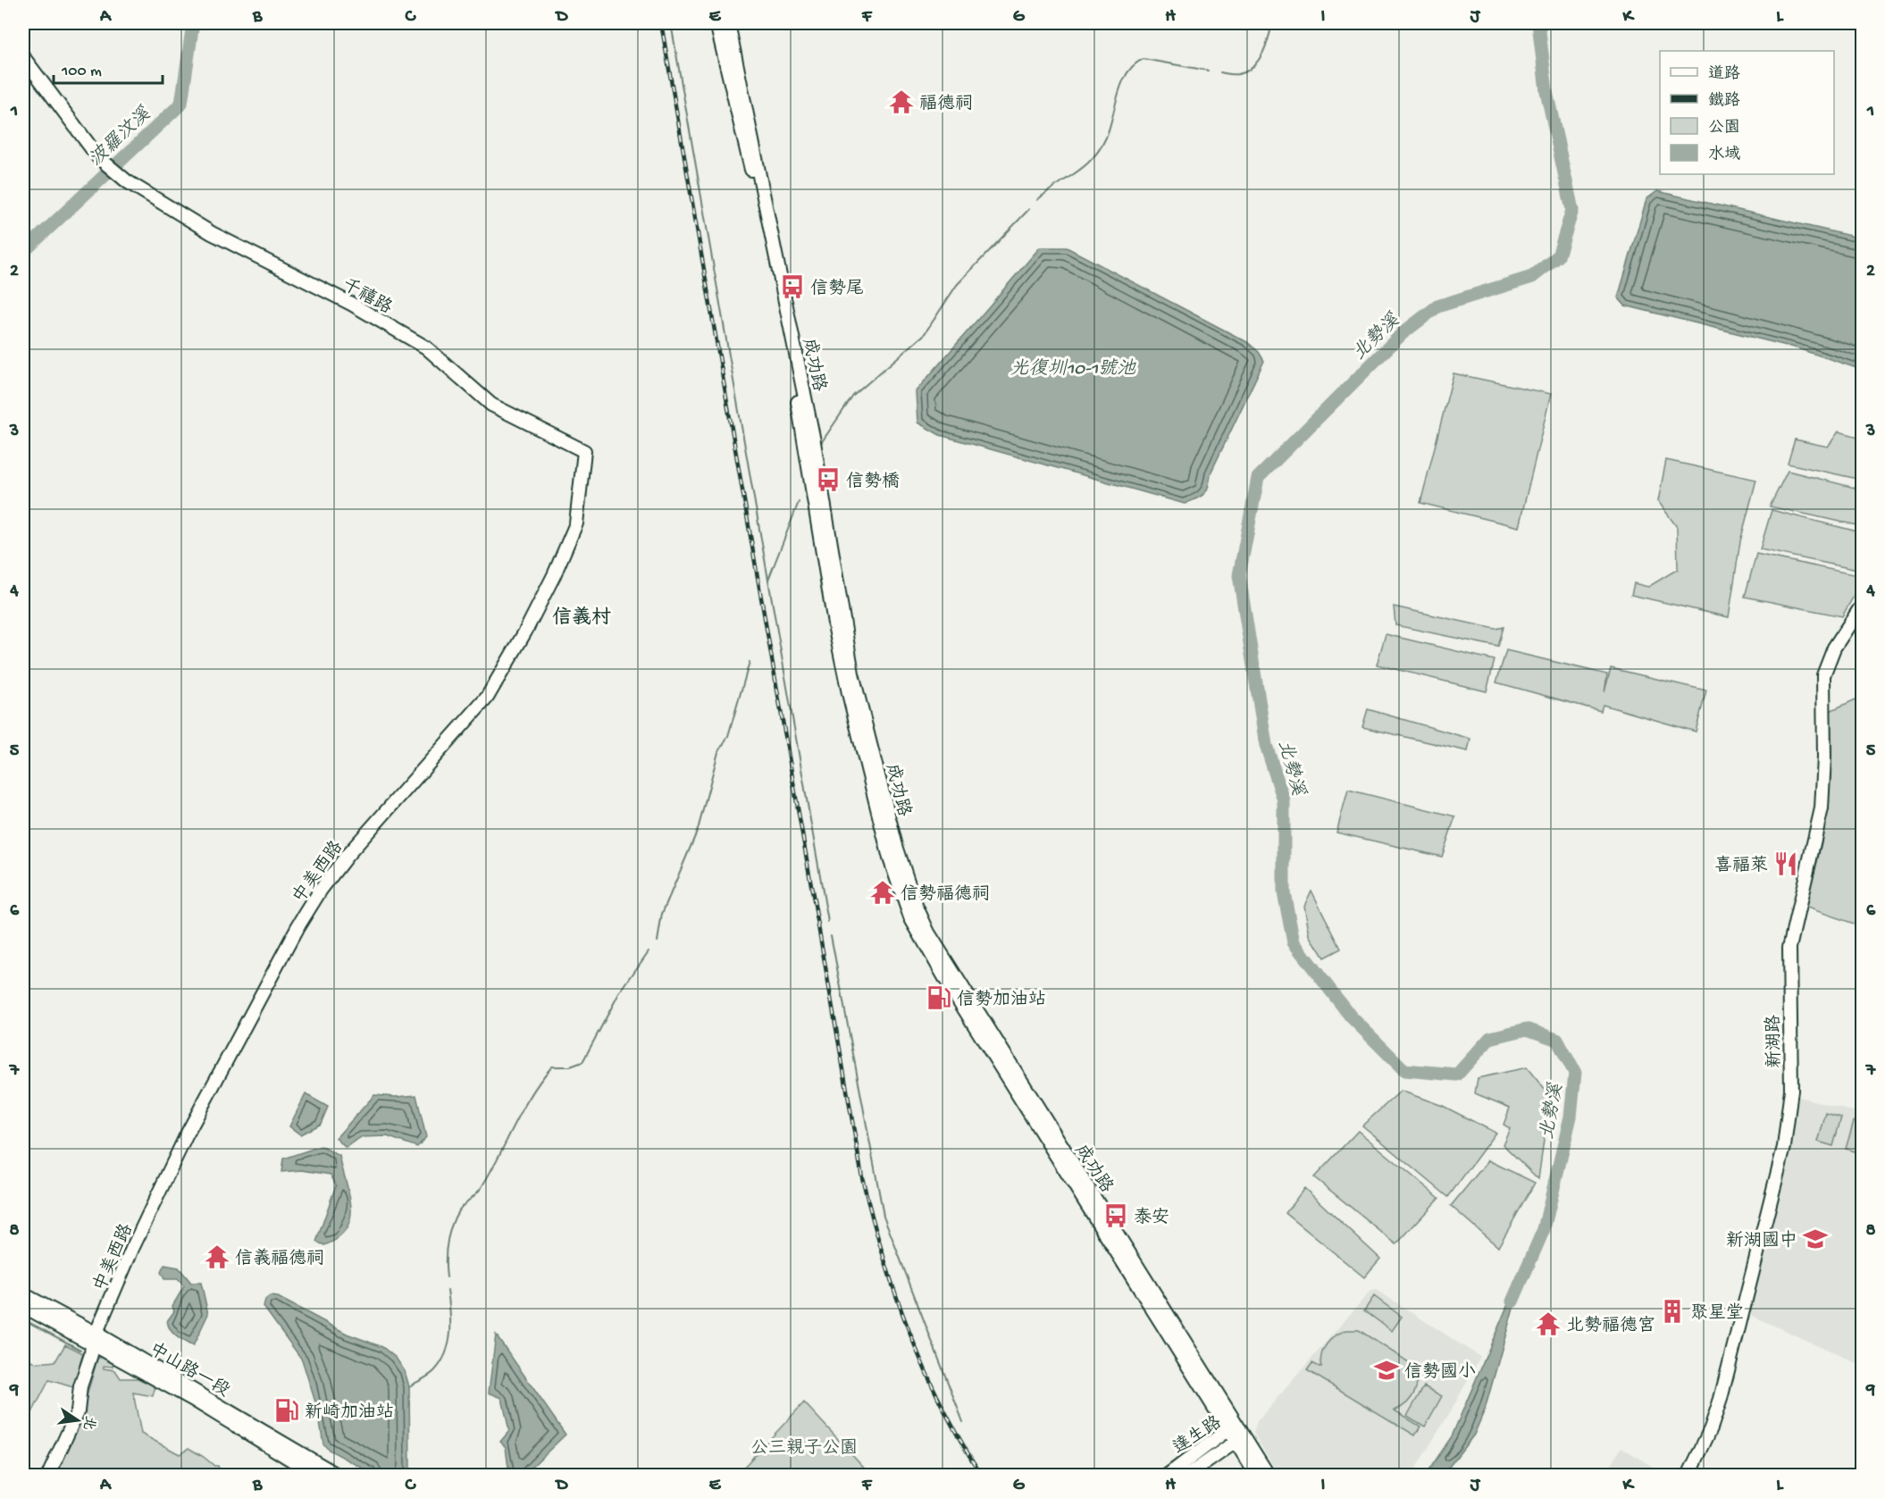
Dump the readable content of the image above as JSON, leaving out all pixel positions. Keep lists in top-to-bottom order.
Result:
{
  "streets": {
    "street": [
      "千禧路",
      "成功路",
      "中美西路",
      "新湖路",
      "中山路一段",
      "達生路"
    ]
  },
  "crossings": [
    ["千禧路", "中美西路"],
    ["成功路", "達生路"],
    ["中美西路", "中山路一段"]
  ],
  "districts": ["信義村"],
  "water": ["波羅汶溪", "北勢溪", "光復圳10-1號池"],
  "parks": ["公三親子公園"],
  "places": {
    "temple": [
      "福德祠",
      "信勢福德祠",
      "信義福德祠",
      "北勢福德宮"
    ],
    "bus stop": ["信勢尾", "信勢橋", "泰安"],
    "restaurant": ["喜福萊"],
    "fuel station": ["信勢加油站", "新崎加油站"],
    "school or university": ["新湖國中", "信勢國小"],
    "building": ["聚星堂"]
  },
  "legend": [
    "道路",
    "鐵路",
    "公園",
    "水域"
  ],
  "scale_bar": "100 m",
  "north": "right",
  "grid": {
    "columns": [
      "A",
      "B",
      "C",
      "D",
      "E",
      "F",
      "G",
      "H",
      "I",
      "J",
      "K",
      "L"
    ],
    "rows": [
      "1",
      "2",
      "3",
      "4",
      "5",
      "6",
      "7",
      "8",
      "9"
    ]
  }
}
